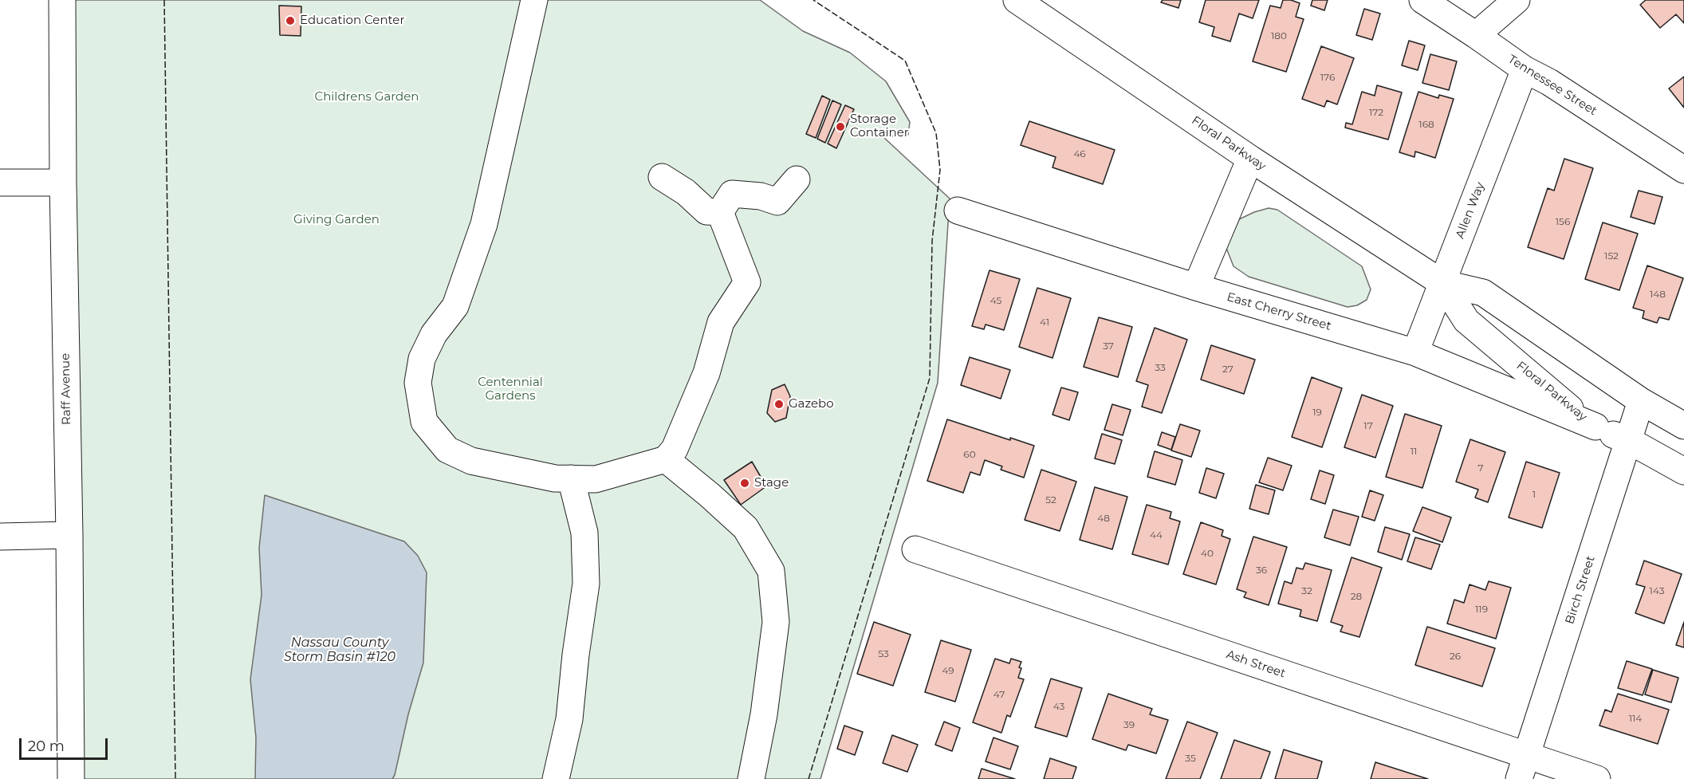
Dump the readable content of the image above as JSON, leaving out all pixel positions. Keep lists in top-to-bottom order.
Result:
{
  "streets": {
    "street": [
      "Tennessee Street",
      "Floral Parkway",
      "Allen Way",
      "East Cherry Street",
      "Raff Avenue",
      "Birch Street",
      "Ash Street"
    ]
  },
  "crossings": [
    ["Tennessee Street", "Allen Way"],
    ["Floral Parkway", "Allen Way"],
    ["Floral Parkway", "East Cherry Street"],
    ["Floral Parkway", "Birch Street"],
    ["Allen Way", "East Cherry Street"],
    ["Birch Street", "Ash Street"]
  ],
  "water": ["Nassau County Storm Basin #120"],
  "parks": ["Childrens Garden", "Giving Garden", "Centennial Gardens"],
  "places": [
    "Education Center",
    "Storage Container",
    "Gazebo",
    "Stage"
  ],
  "house_numbers": [
    "180",
    "176",
    "172",
    "168",
    "46",
    "156",
    "152",
    "148",
    "45",
    "41",
    "37",
    "33",
    "27",
    "19",
    "17",
    "11",
    "60",
    "7",
    "1",
    "52",
    "48",
    "44",
    "40",
    "36",
    "32",
    "143",
    "28",
    "119",
    "53",
    "26",
    "49",
    "47",
    "43",
    "114",
    "39",
    "35"
  ],
  "scale_bar": "20 m"
}
